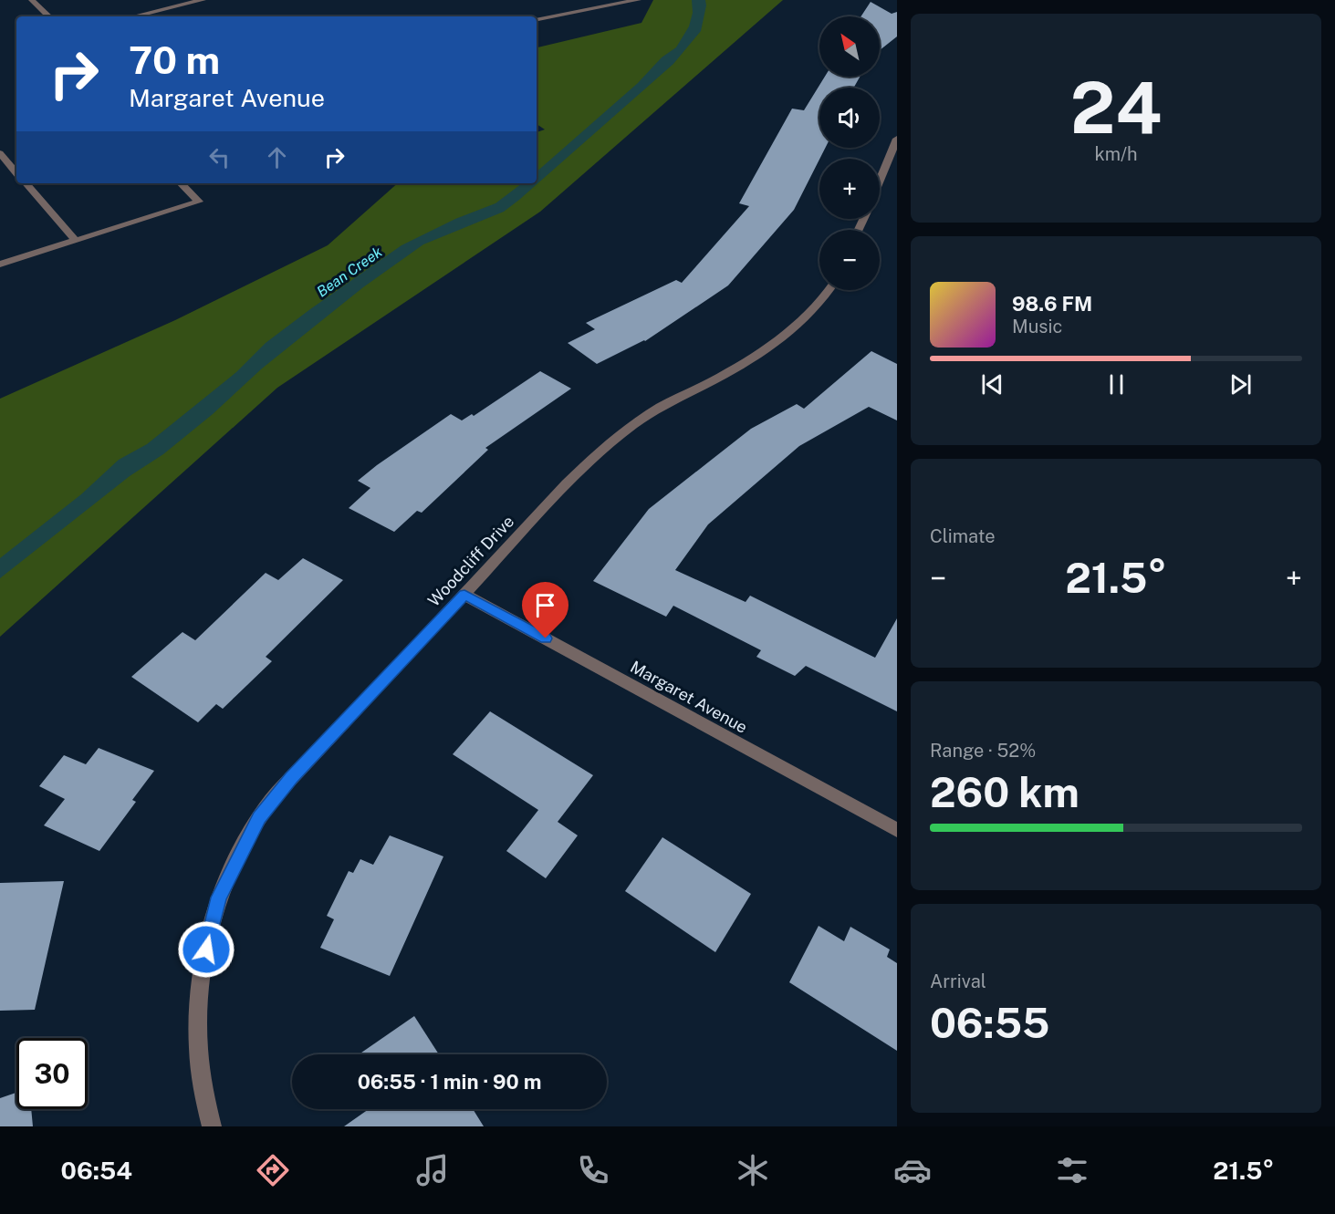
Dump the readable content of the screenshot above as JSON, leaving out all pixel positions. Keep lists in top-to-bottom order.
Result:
{
  "streets": {
    "street": ["Woodcliff Drive", "Margaret Avenue"]
  },
  "crossings": [
    ["Woodcliff Drive", "Margaret Avenue"]
  ],
  "water": ["Bean Creek"],
  "north": "top left",
  "page": {
    "tile": [
      ["24", "km/h"],
      "Climate",
      ["Range · 52%", "260 km"],
      ["Arrival", "06:55"]
    ],
    "map_buttons": ["+", "−"],
    "turn": ["70 m", "Margaret Avenue"],
    "song": ["98.6 FM", "Music"],
    "heat": ["−", "21.5°", "+"],
    "limit": "30",
    "trip": "06:55 · 1 min · 90 m",
    "tabs": ["06:54", "21.5°"]
  }
}
